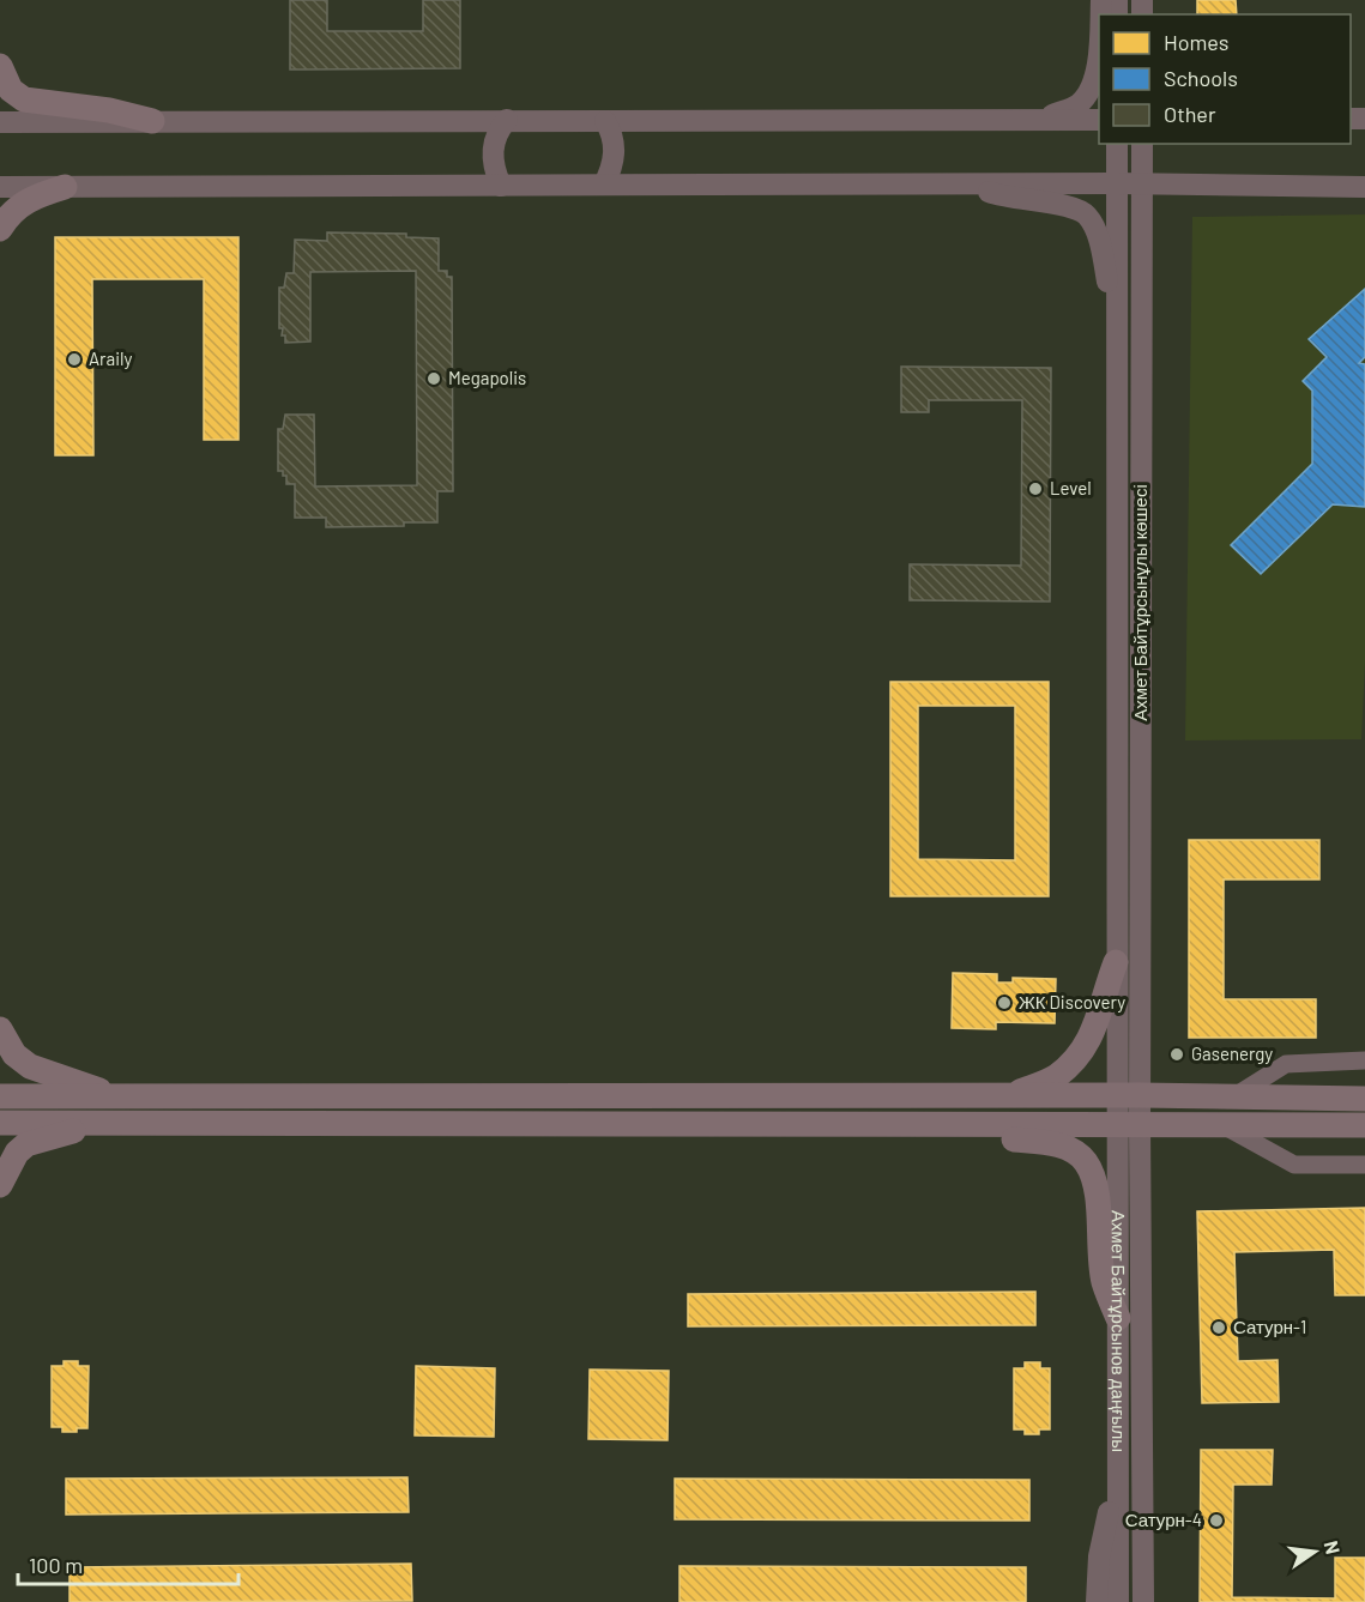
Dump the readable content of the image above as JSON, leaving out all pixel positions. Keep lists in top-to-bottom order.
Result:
{
  "streets": {
    "street": ["Ахмет Байтұрсынұлы көшесі", "Ахмет Байтұрсынов даңғылы"]
  },
  "crossings": [
    ["Ахмет Байтұрсынұлы көшесі", "Ахмет Байтұрсынов даңғылы"]
  ],
  "places": [
    "Araily",
    "Megapolis",
    "Level",
    "ЖК Discovery",
    "Gasenergy",
    "Сатурн-1",
    "Сатурн-4"
  ],
  "legend": ["Homes", "Schools", "Other"],
  "scale_bar": "100 m",
  "north": "right"
}
